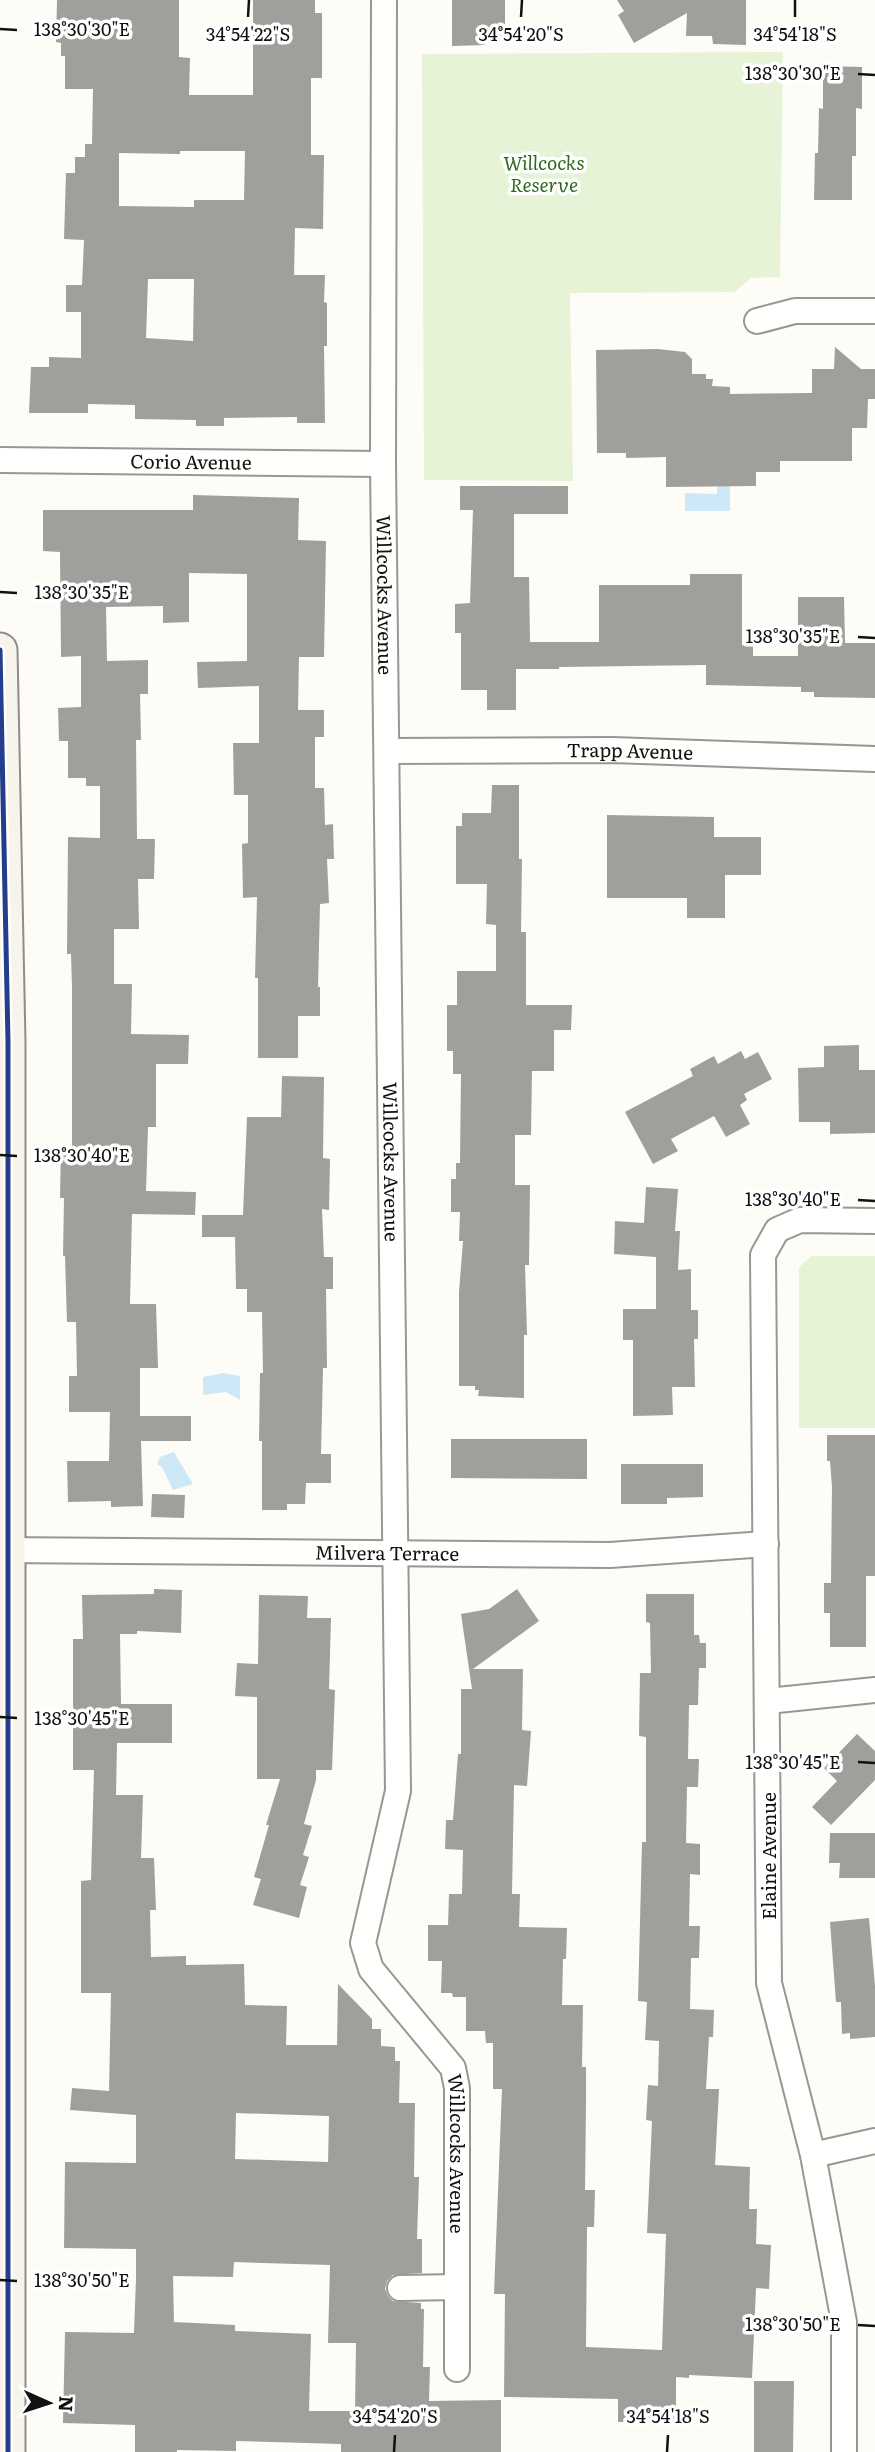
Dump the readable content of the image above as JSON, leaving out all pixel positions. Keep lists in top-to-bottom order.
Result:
{
  "streets": {
    "street": [
      "Corio Avenue",
      "Willcocks Avenue",
      "Trapp Avenue",
      "Milvera Terrace",
      "Elaine Avenue"
    ]
  },
  "crossings": [
    ["Corio Avenue", "Willcocks Avenue"],
    ["Willcocks Avenue", "Trapp Avenue"],
    ["Willcocks Avenue", "Milvera Terrace"],
    ["Milvera Terrace", "Elaine Avenue"]
  ],
  "parks": ["Willcocks Reserve"],
  "north": "right",
  "coordinates": [
    "138°30'30\"E",
    "34°54'22\"S",
    "34°54'20\"S",
    "34°54'18\"S",
    "138°30'35\"E",
    "138°30'40\"E",
    "138°30'45\"E",
    "138°30'50\"E"
  ]
}
